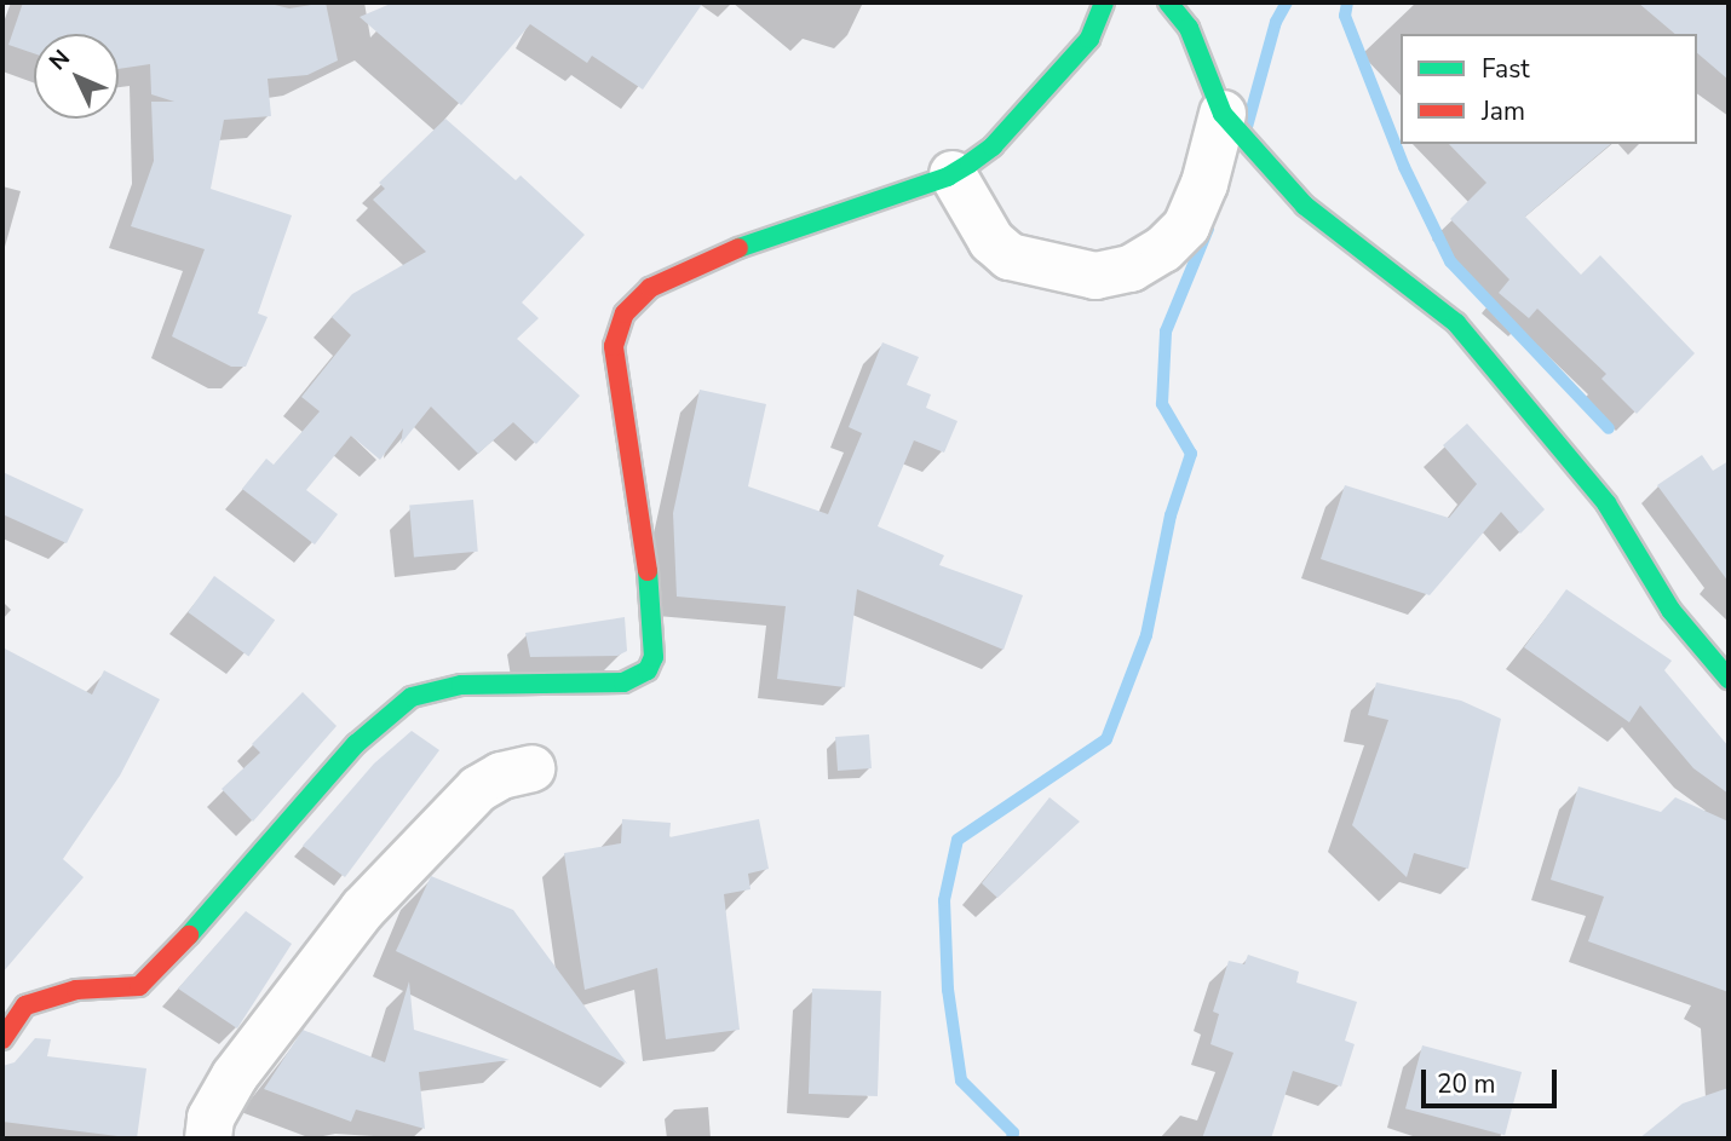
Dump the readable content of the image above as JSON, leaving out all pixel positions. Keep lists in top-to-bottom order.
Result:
{
  "legend": ["Fast", "Jam"],
  "scale_bar": "20 m",
  "north": "top left"
}
